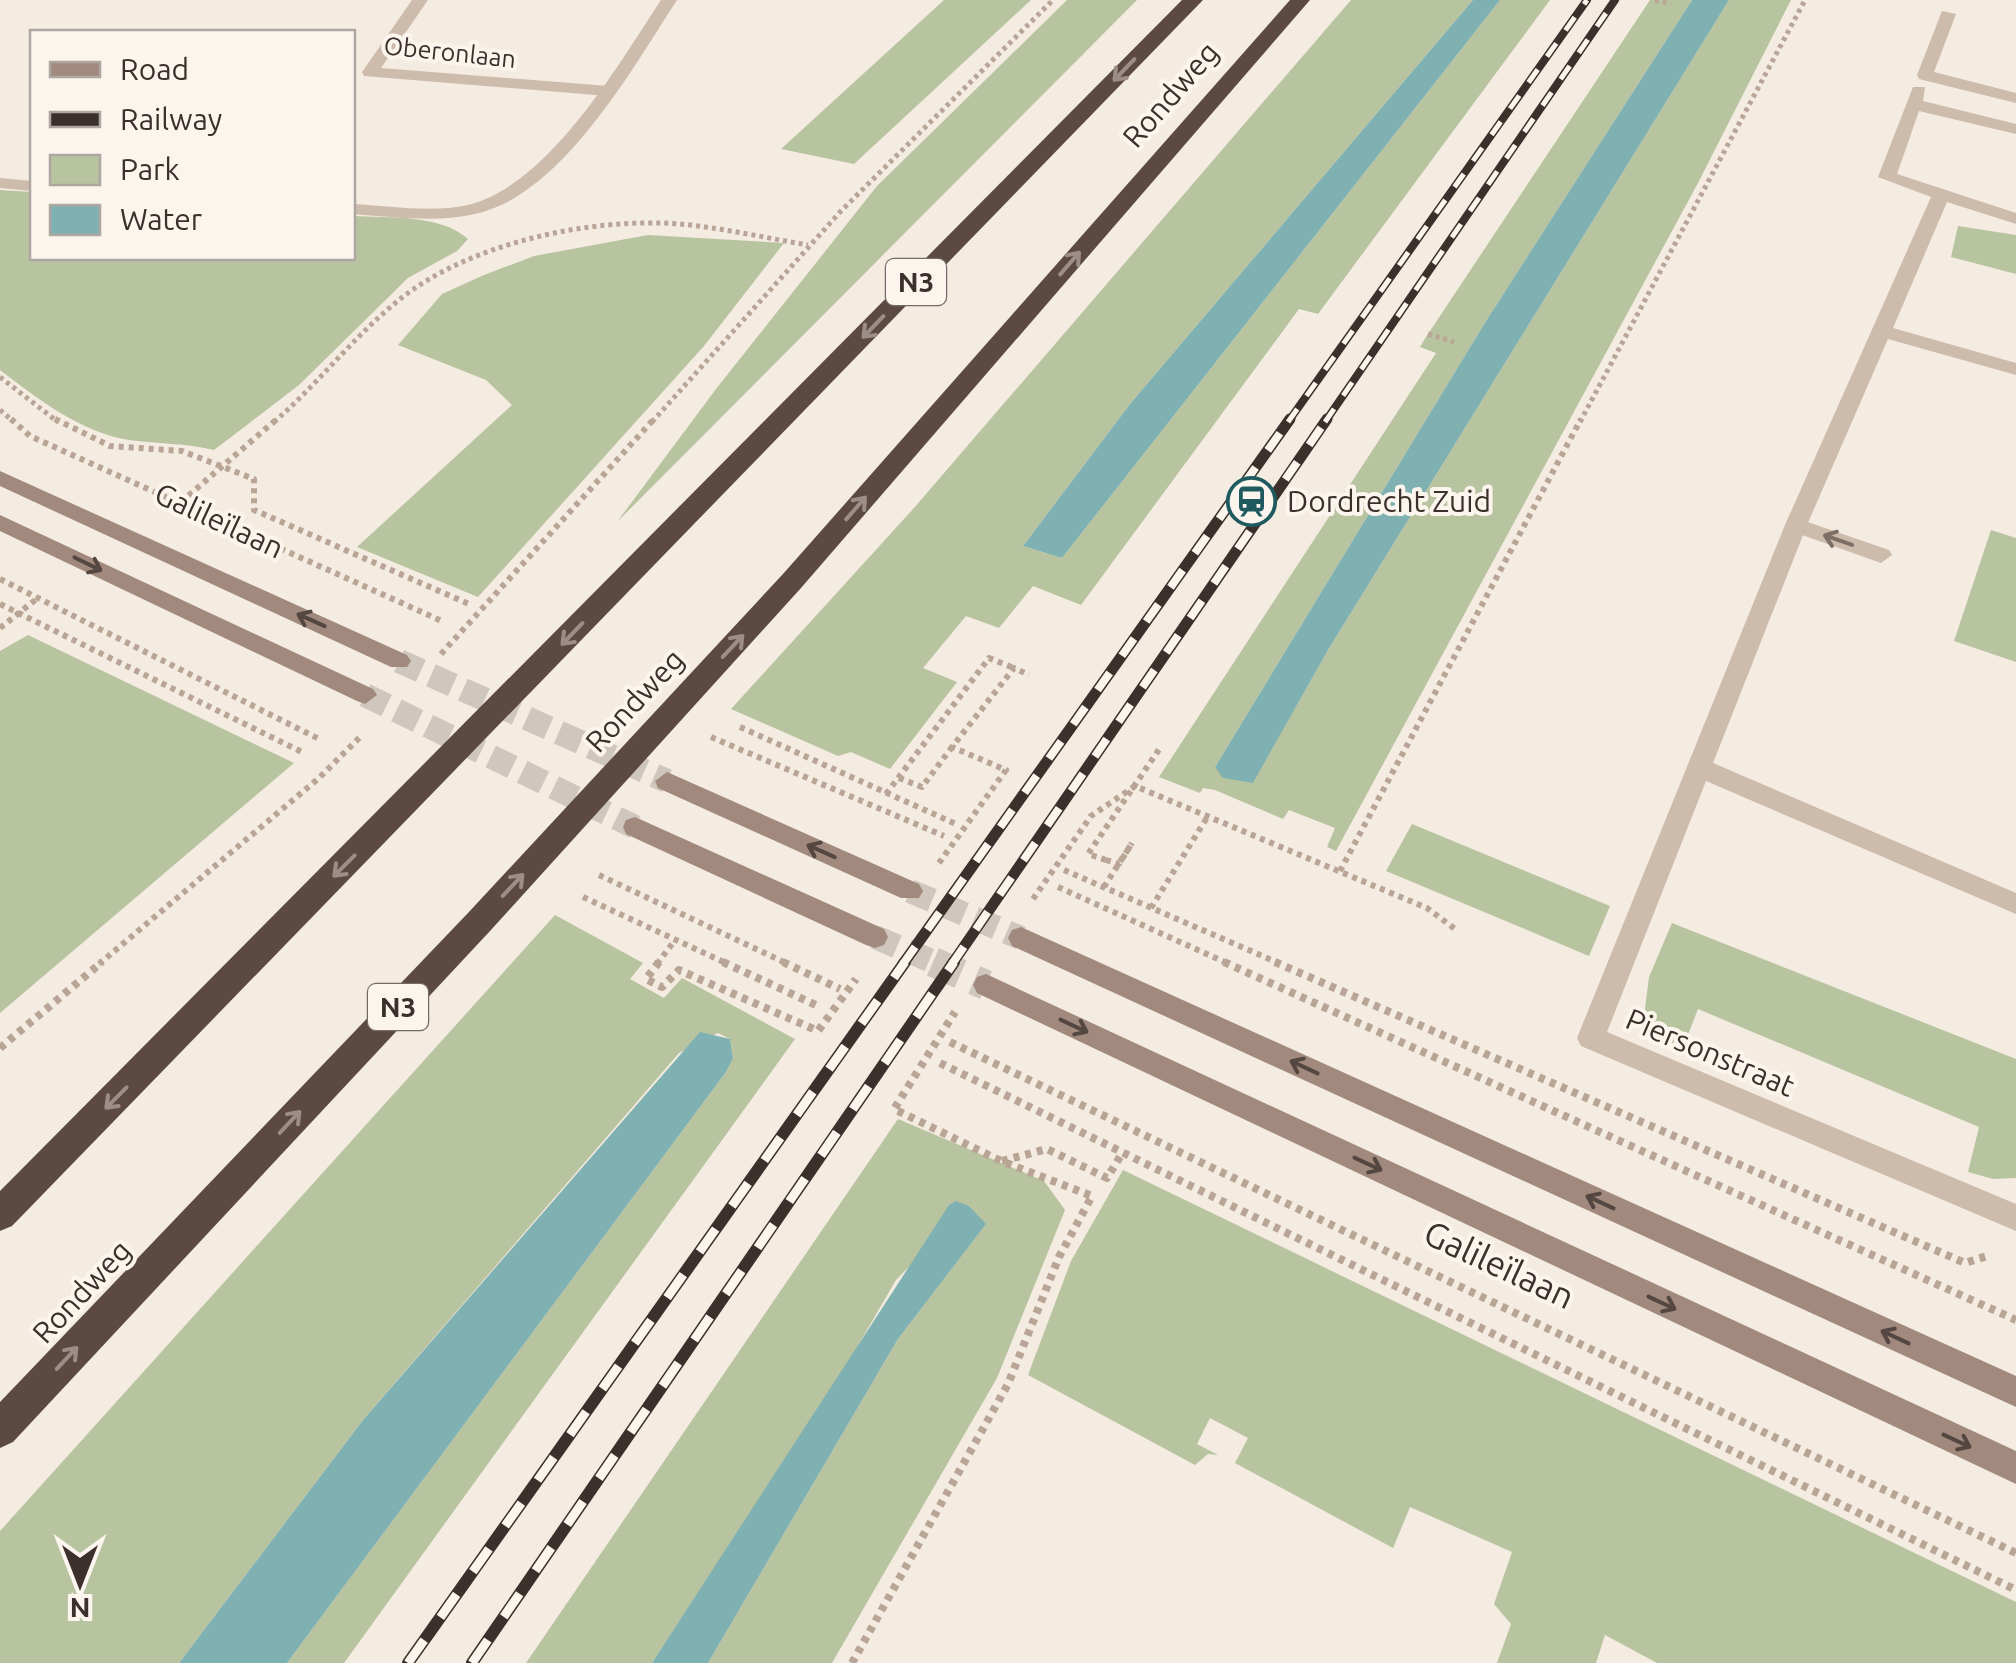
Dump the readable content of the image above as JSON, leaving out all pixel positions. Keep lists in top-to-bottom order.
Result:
{
  "streets": {
    "highway": ["Rondweg", "N3"],
    "street": ["Oberonlaan", "Galileïlaan", "Piersonstraat"]
  },
  "places": {
    "station": ["Dordrecht Zuid"]
  },
  "legend": [
    "Road",
    "Railway",
    "Park",
    "Water"
  ],
  "north": "bottom"
}
